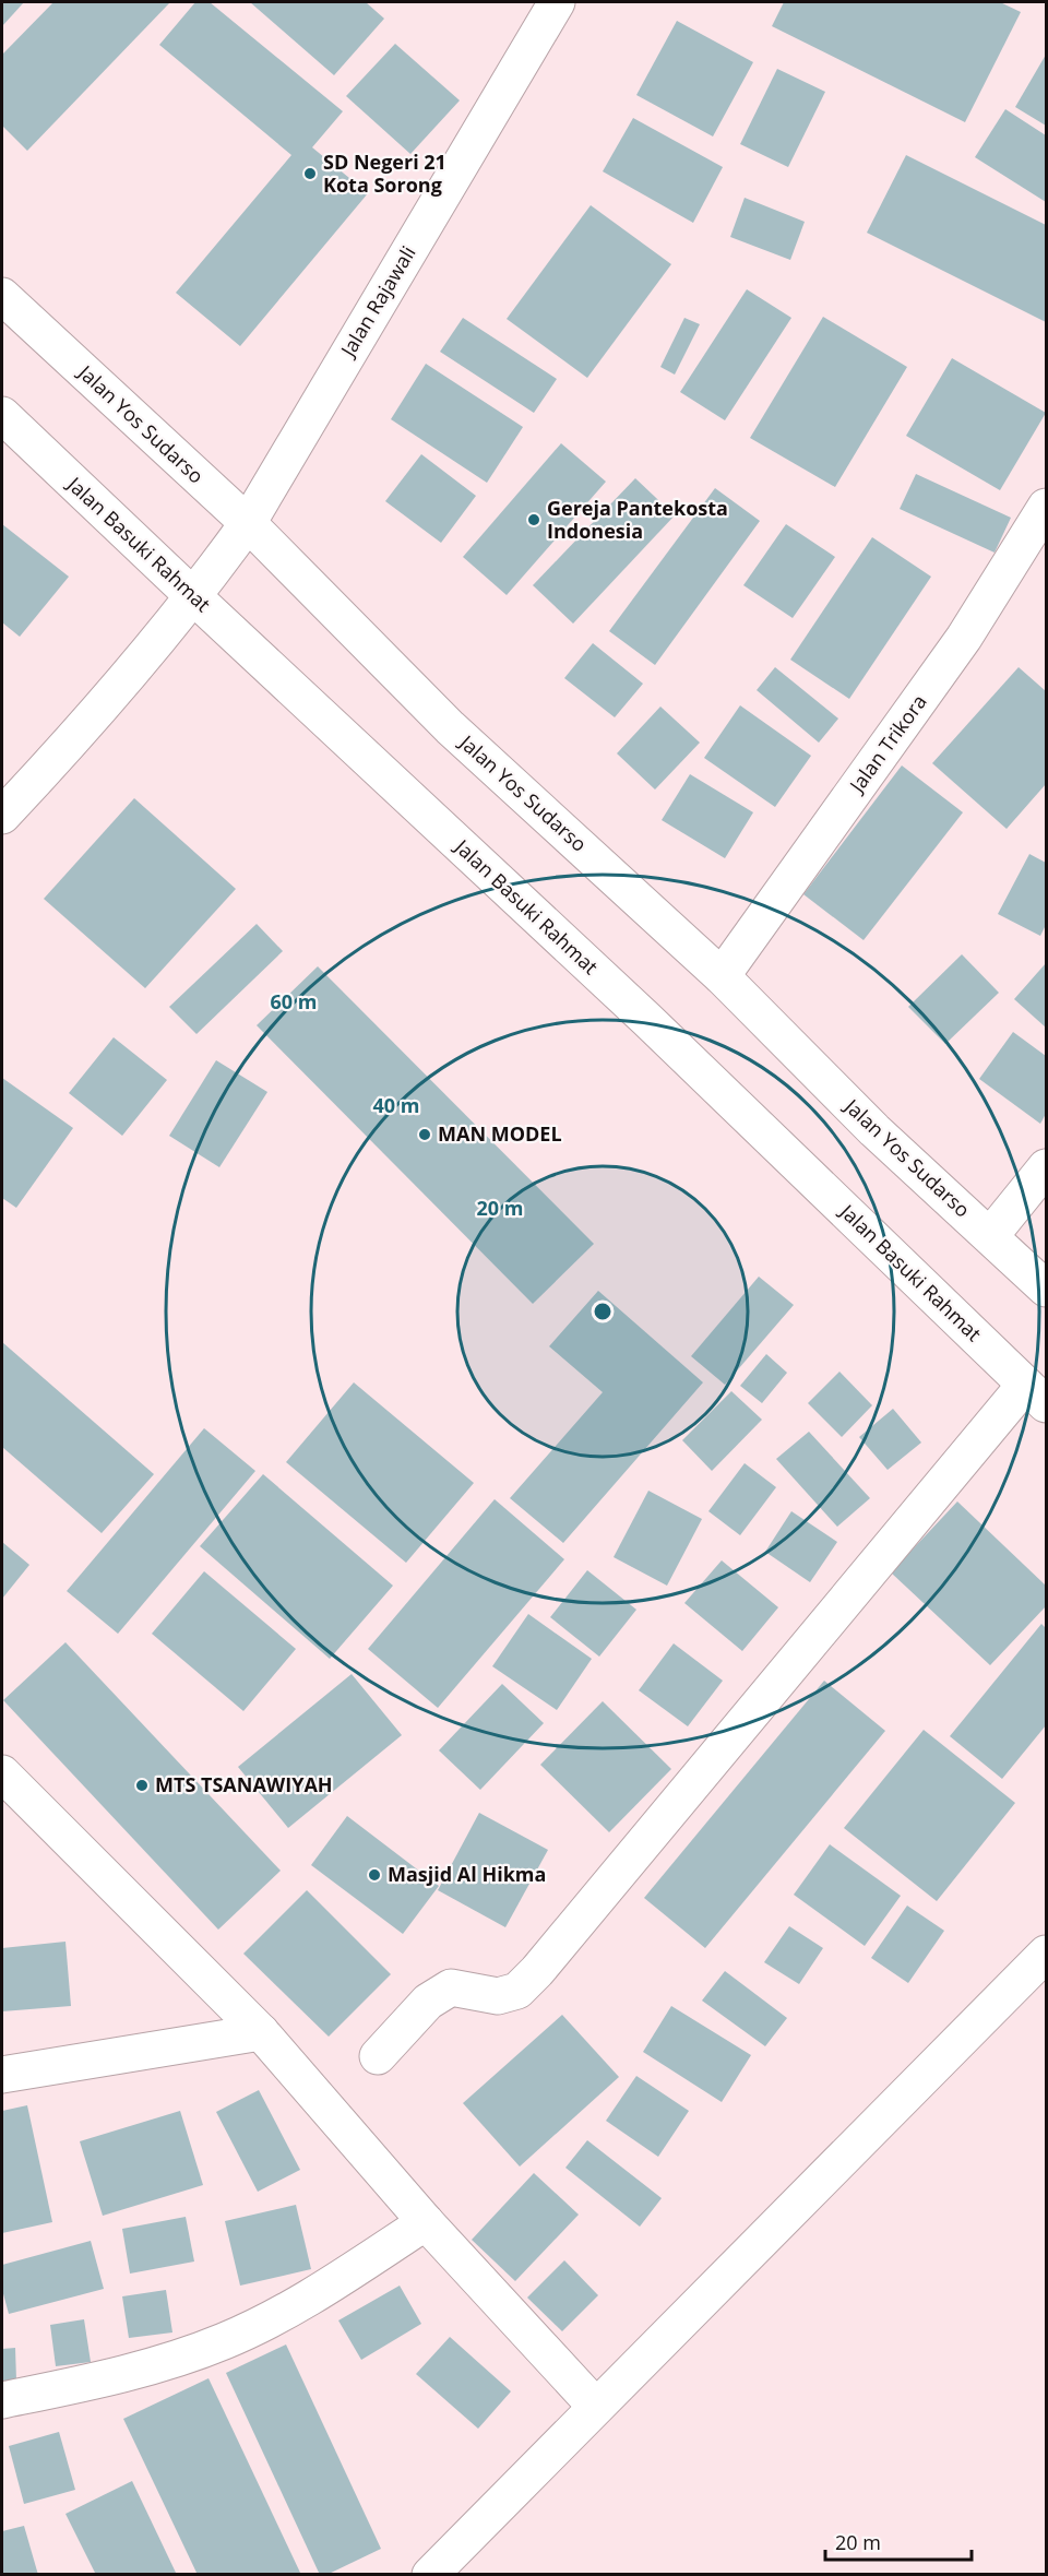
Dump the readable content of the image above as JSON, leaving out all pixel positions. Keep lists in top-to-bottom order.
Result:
{
  "streets": {
    "main road": [
      "Jalan Rajawali",
      "Jalan Yos Sudarso",
      "Jalan Basuki Rahmat",
      "Jalan Trikora"
    ]
  },
  "crossings": [
    ["Jalan Rajawali", "Jalan Yos Sudarso"],
    ["Jalan Rajawali", "Jalan Basuki Rahmat"],
    ["Jalan Yos Sudarso", "Jalan Trikora"]
  ],
  "places": [
    "SD Negeri 21 Kota Sorong",
    "Gereja Pantekosta Indonesia",
    "MAN MODEL",
    "MTS TSANAWIYAH",
    "Masjid Al Hikma"
  ],
  "scale_bar": "20 m",
  "rings": ["60 m", "40 m", "20 m"]
}
